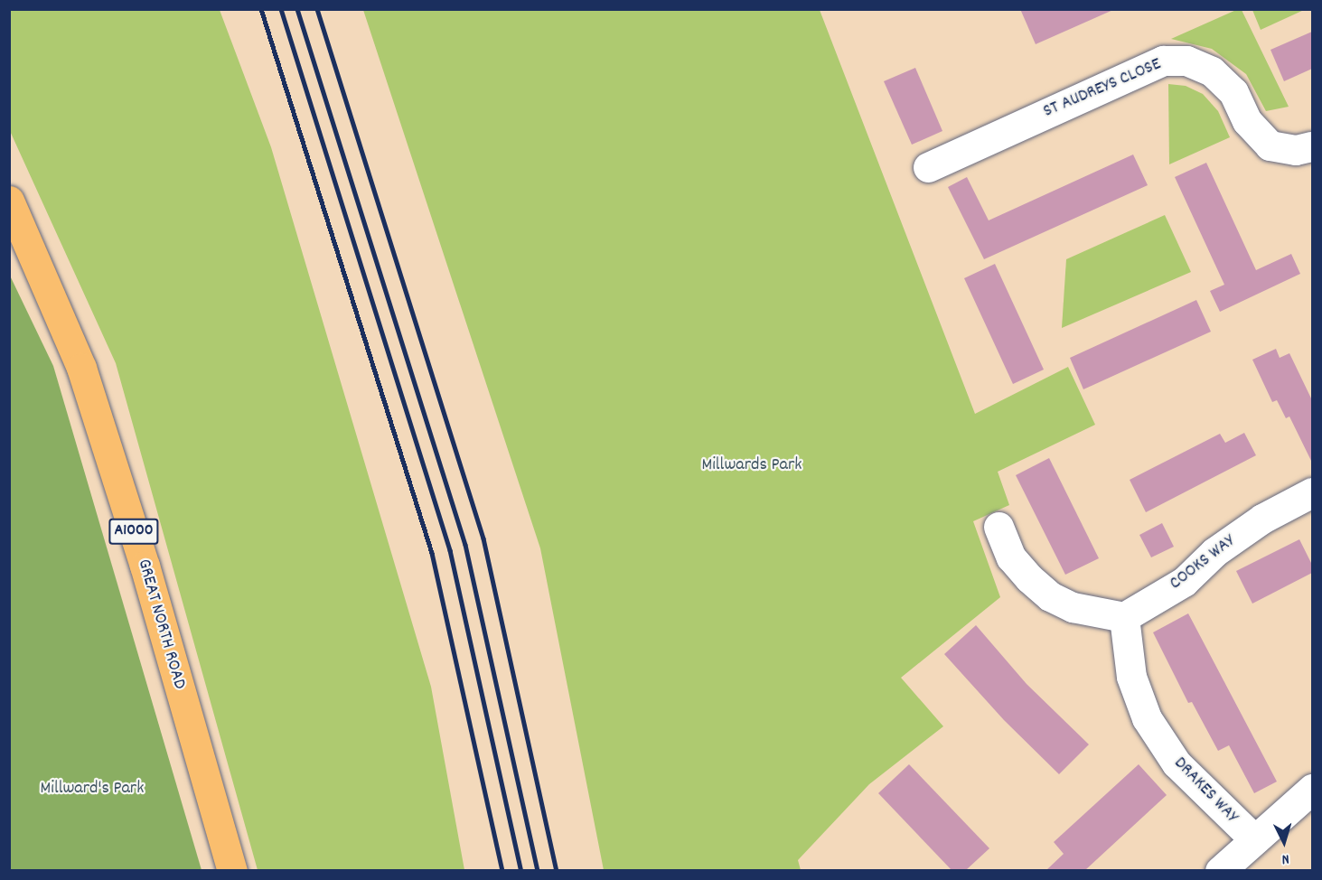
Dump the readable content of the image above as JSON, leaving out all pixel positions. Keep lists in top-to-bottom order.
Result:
{
  "streets": {
    "main road": ["A1000", "GREAT NORTH ROAD"],
    "street": ["ST AUDREYS CLOSE", "COOKS WAY", "DRAKES WAY"]
  },
  "crossings": [
    ["COOKS WAY", "DRAKES WAY"]
  ],
  "parks": ["Millwards Park", "Millward's Park"],
  "north": "bottom"
}
